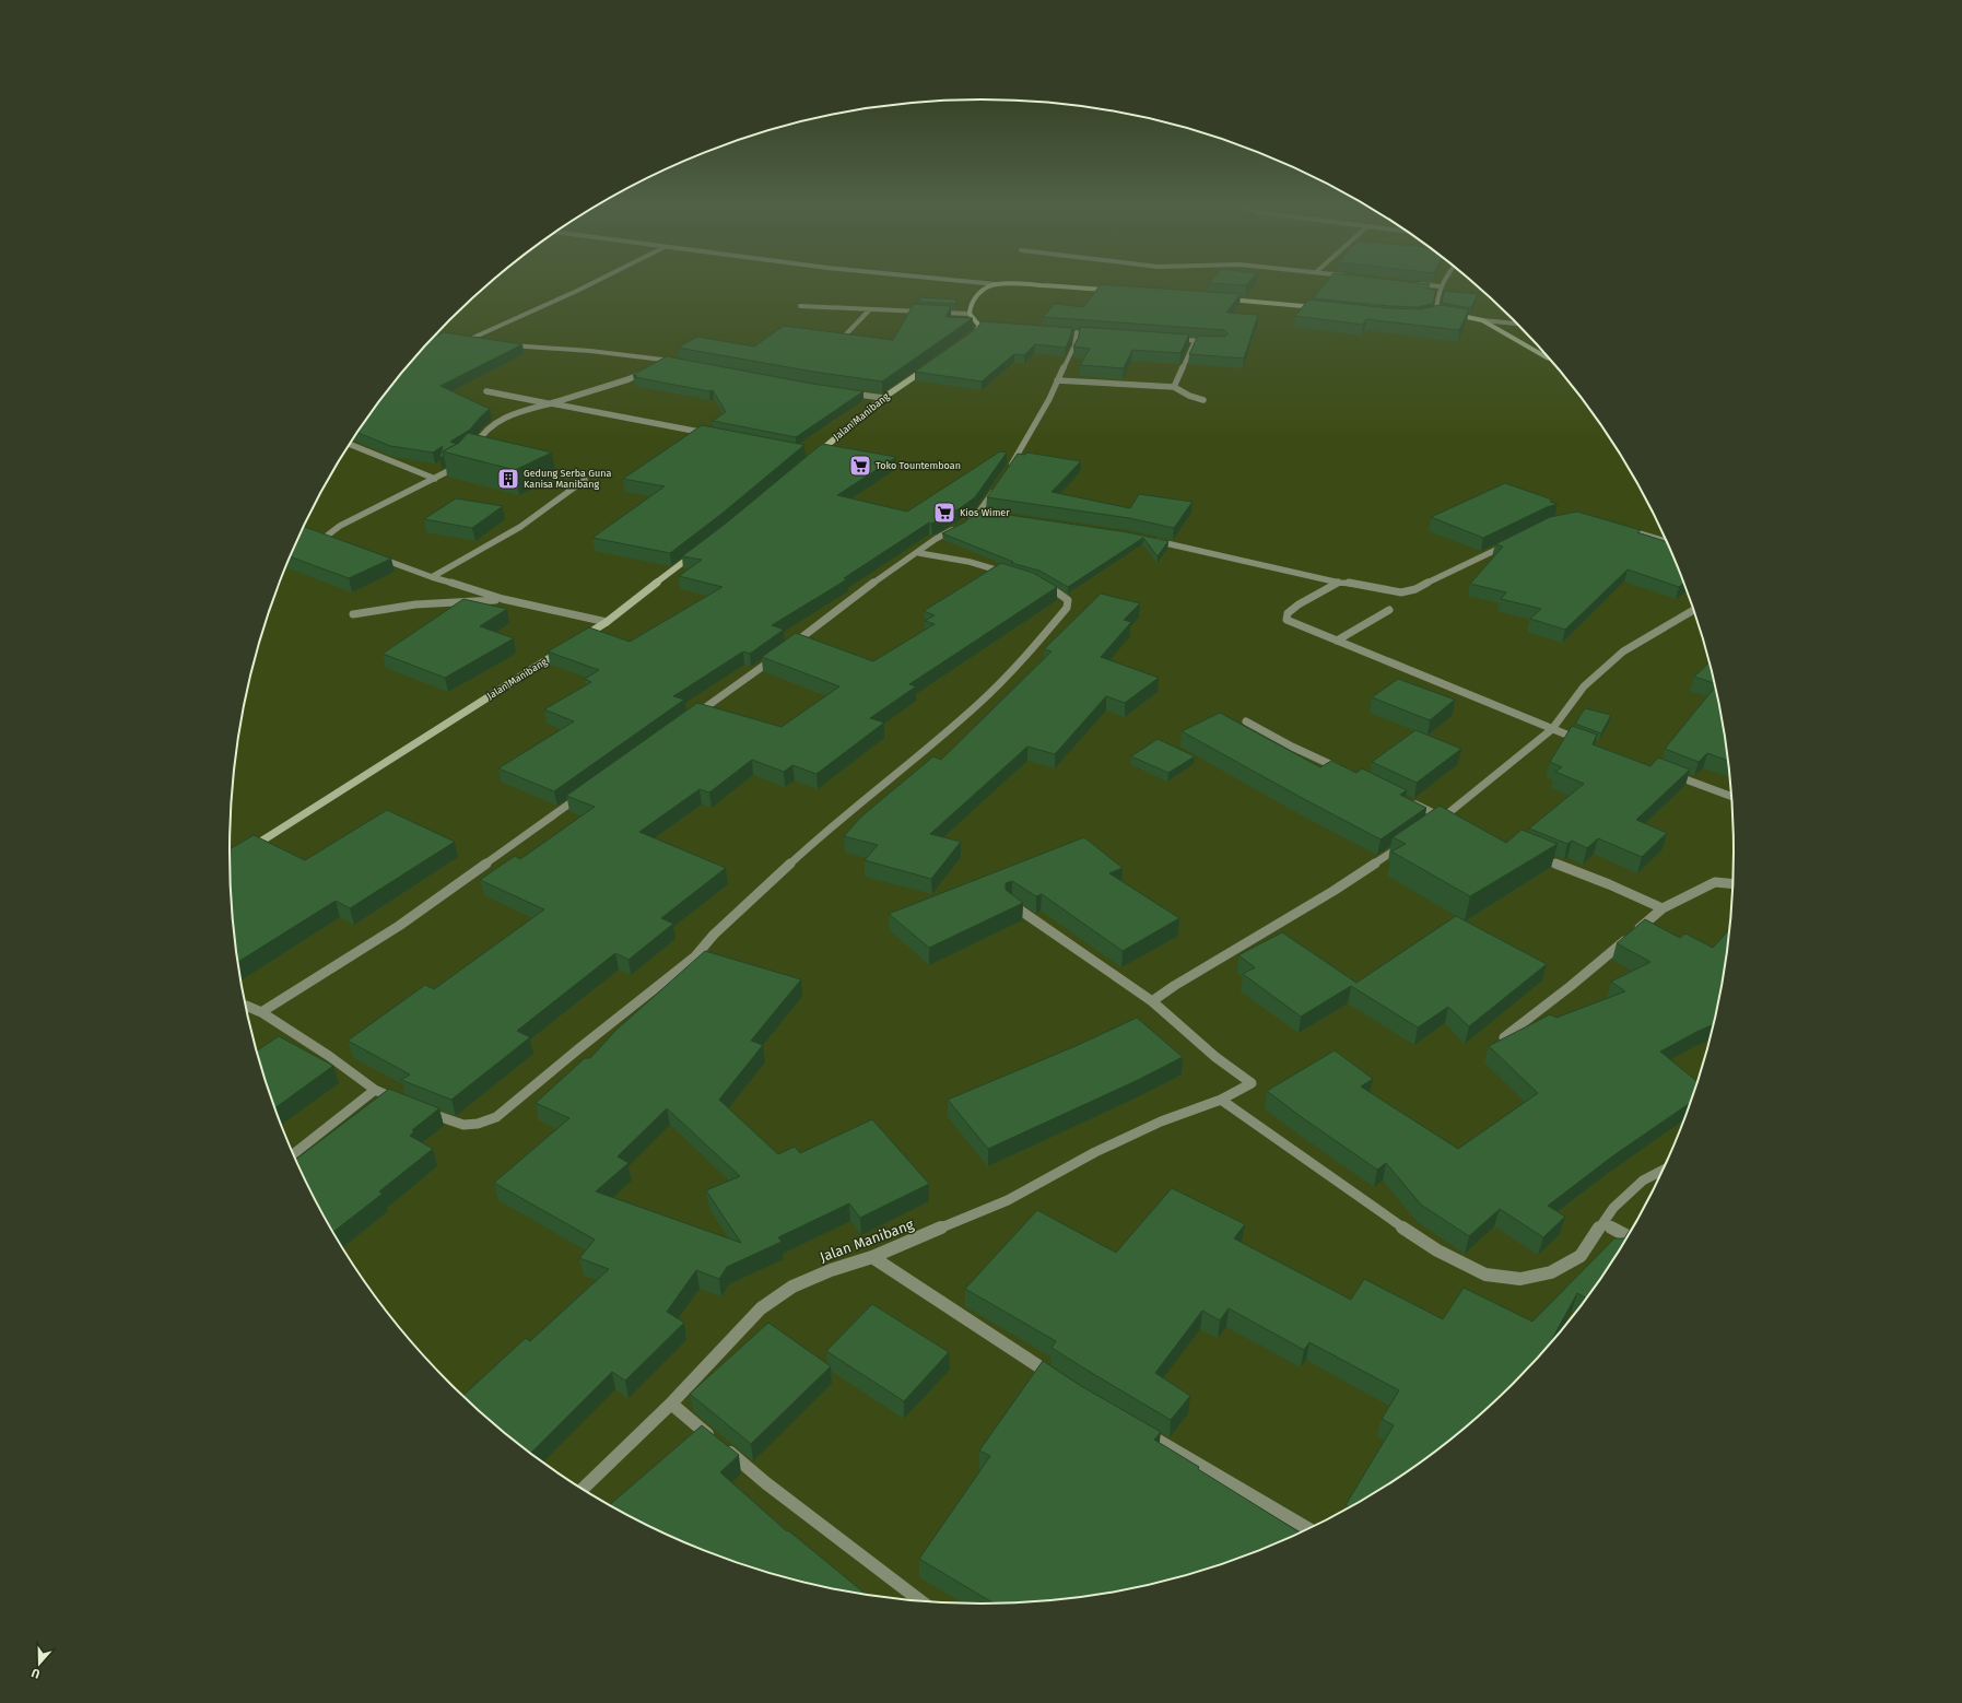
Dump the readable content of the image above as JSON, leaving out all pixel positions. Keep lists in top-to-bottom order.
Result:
{
  "streets": {
    "street": ["Jalan Manibang"]
  },
  "places": {
    "supermarket": ["Toko Tountemboan", "Kios Wimer"],
    "building": ["Gedung Serba Guna Kanisa Manibang"]
  },
  "north": "bottom"
}
